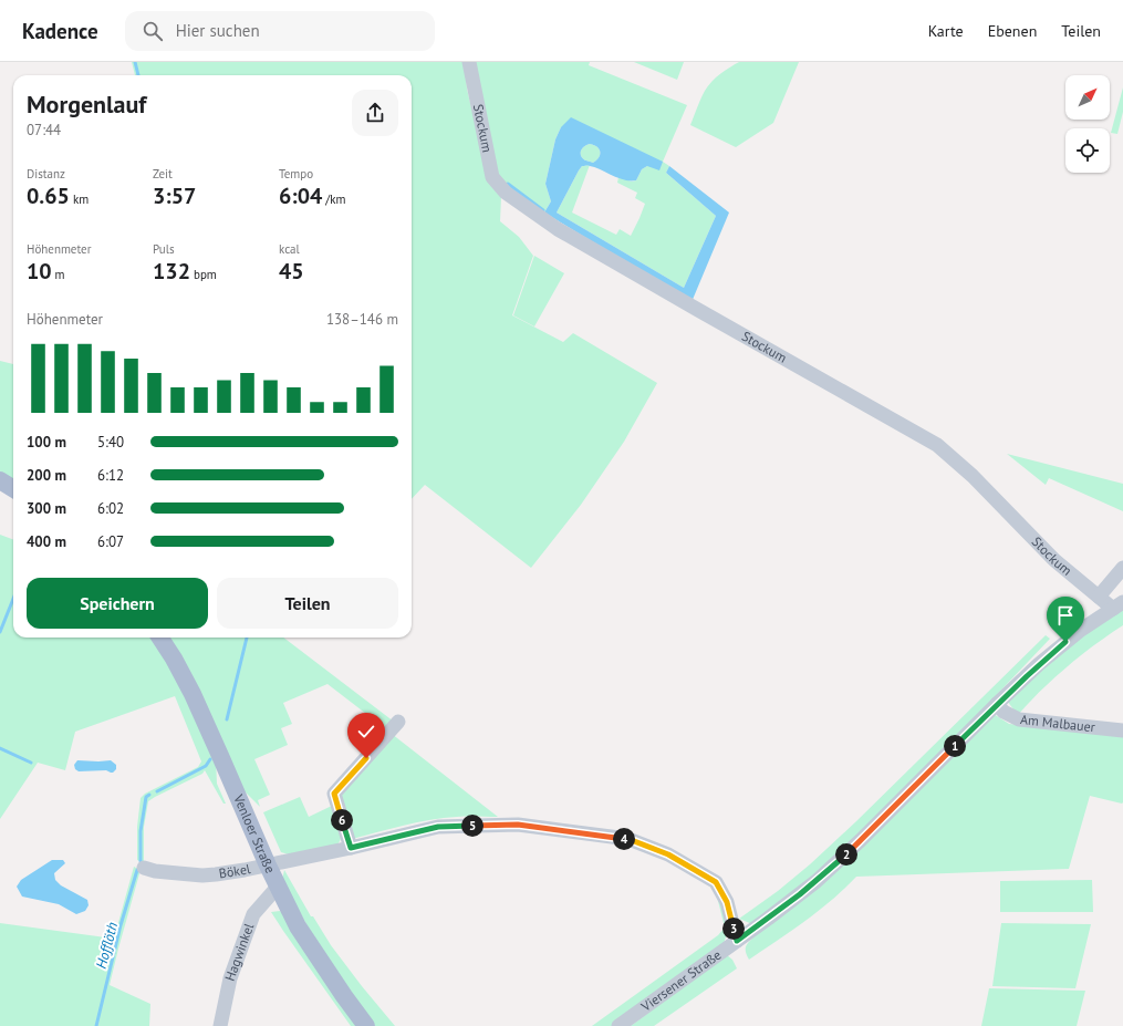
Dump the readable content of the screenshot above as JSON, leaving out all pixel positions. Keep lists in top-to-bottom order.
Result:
{
  "streets": {
    "main road": ["Venloer Straße"],
    "street": [
      "Stockum",
      "Am Malbauer",
      "Bökel",
      "Hagwinkel",
      "Viersener Straße"
    ]
  },
  "crossings": [
    ["Stockum", "Viersener Straße"],
    ["Am Malbauer", "Viersener Straße"],
    ["Venloer Straße", "Bökel"],
    ["Venloer Straße", "Hagwinkel"],
    ["Bökel", "Viersener Straße"]
  ],
  "water": ["Hofflöth"],
  "north": "top right",
  "page": {
    "header": "Kadence",
    "search": "Hier suchen",
    "nav": ["Karte", "Ebenen", "Teilen"],
    "heading": ["Morgenlauf", "07:44"],
    "stats": [
      ["Distanz", "0.65 km"],
      ["Zeit", "3:57"],
      ["Tempo", "6:04 /km"],
      ["Höhenmeter", "10 m"],
      ["Puls", "132 bpm"],
      ["kcal", "45"]
    ],
    "chart": ["Höhenmeter", "138–146 m"],
    "list": [
      {
        "name": "100 m",
        "note": "5:40"
      },
      {
        "name": "200 m",
        "note": "6:12"
      },
      {
        "name": "300 m",
        "note": "6:02"
      },
      {
        "name": "400 m",
        "note": "6:07"
      }
    ],
    "buttons": ["Speichern", "Teilen"],
    "pins": [
      "1",
      "6",
      "5",
      "4",
      "2",
      "3"
    ]
  }
}
